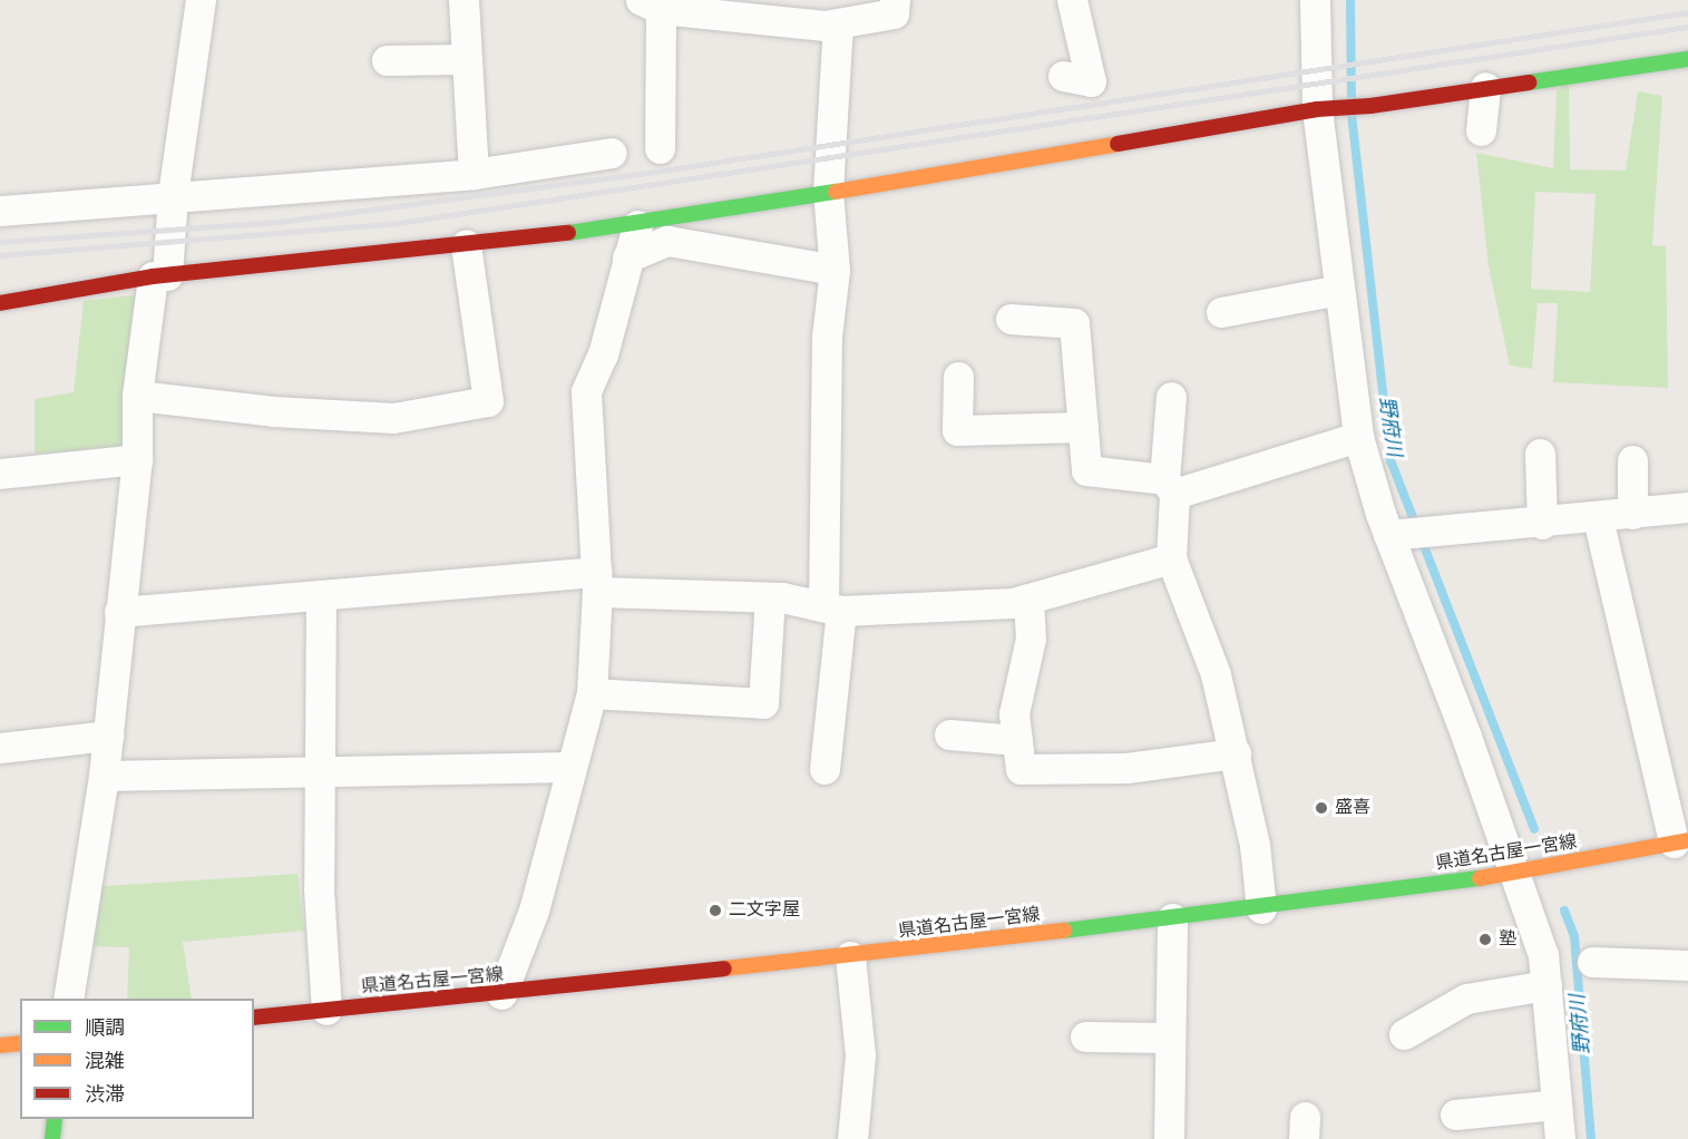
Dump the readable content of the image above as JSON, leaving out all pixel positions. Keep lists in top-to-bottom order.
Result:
{
  "streets": {
    "street": ["県道名古屋一宮線"]
  },
  "water": ["野府川"],
  "places": ["盛喜", "二文字屋", "塾"],
  "legend": ["順調", "混雑", "渋滞"]
}
